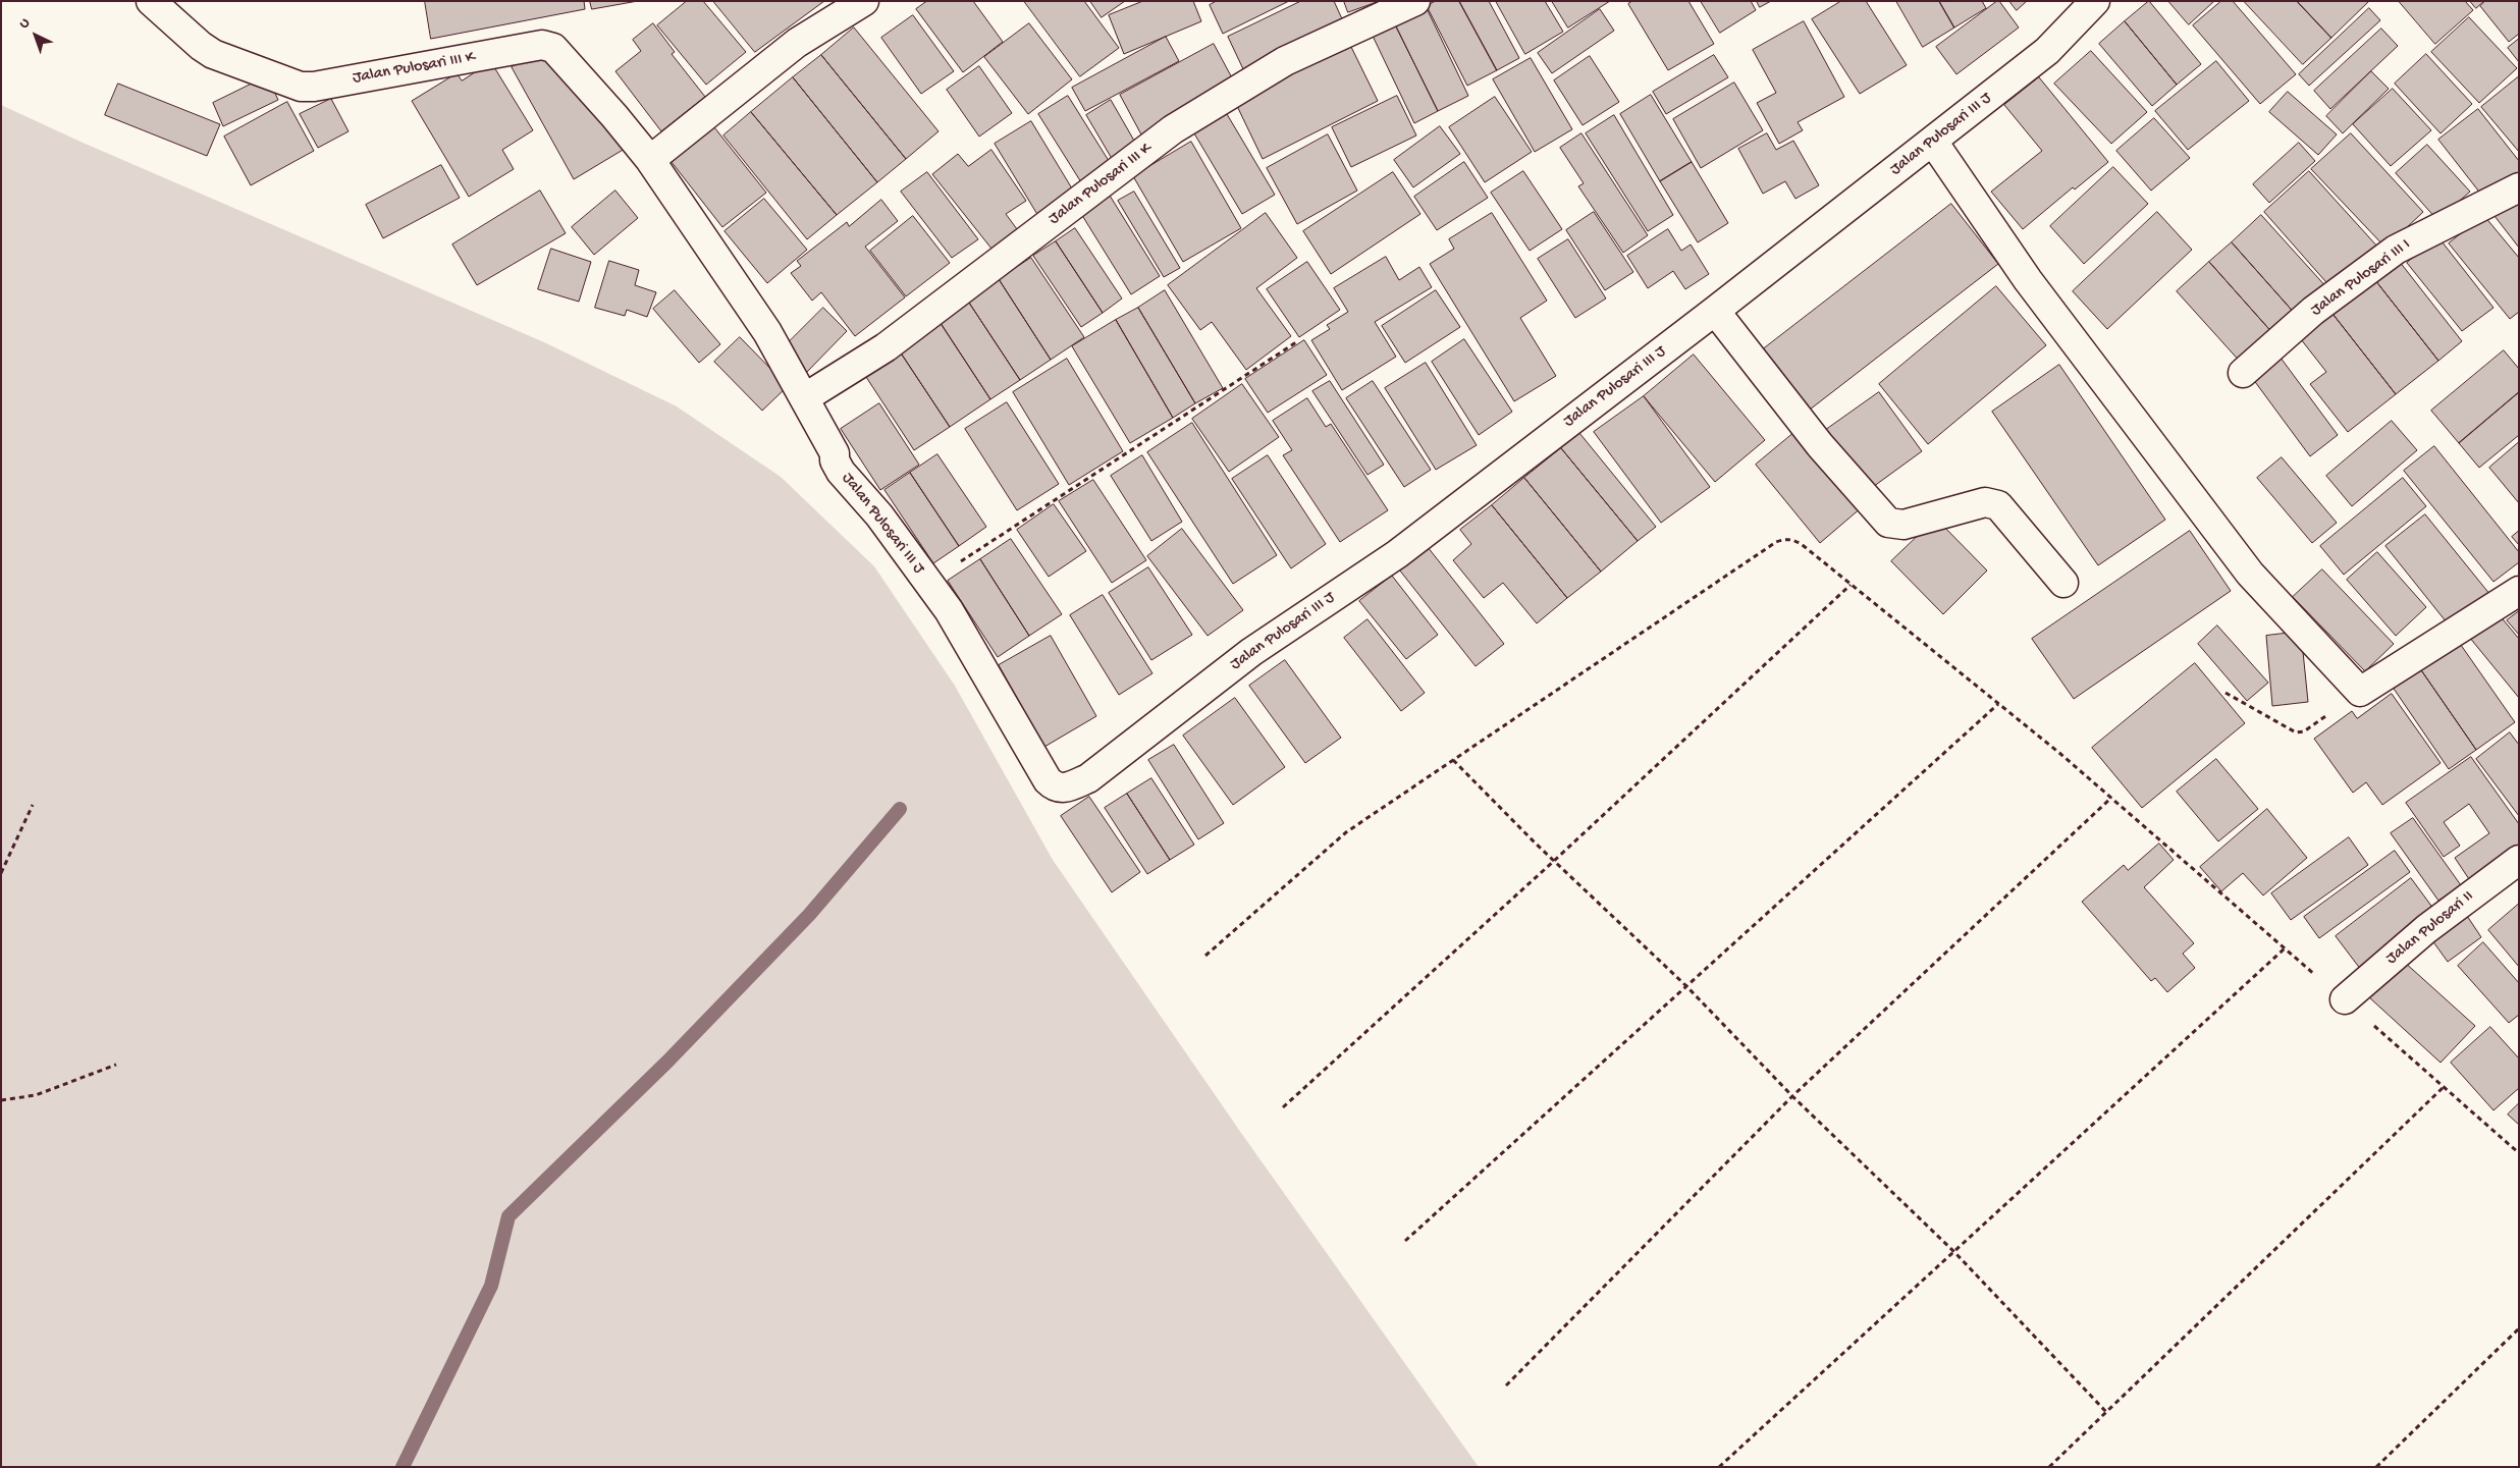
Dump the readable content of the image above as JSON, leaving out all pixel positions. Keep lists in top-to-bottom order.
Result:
{
  "streets": {
    "street": [
      "Jalan Pulosari III K",
      "Jalan Pulosari III J",
      "Jalan Pulosari III I",
      "Jalan Pulosari II"
    ]
  },
  "crossings": [
    ["Jalan Pulosari III K", "Jalan Pulosari III J"]
  ],
  "north": "top left"
}
